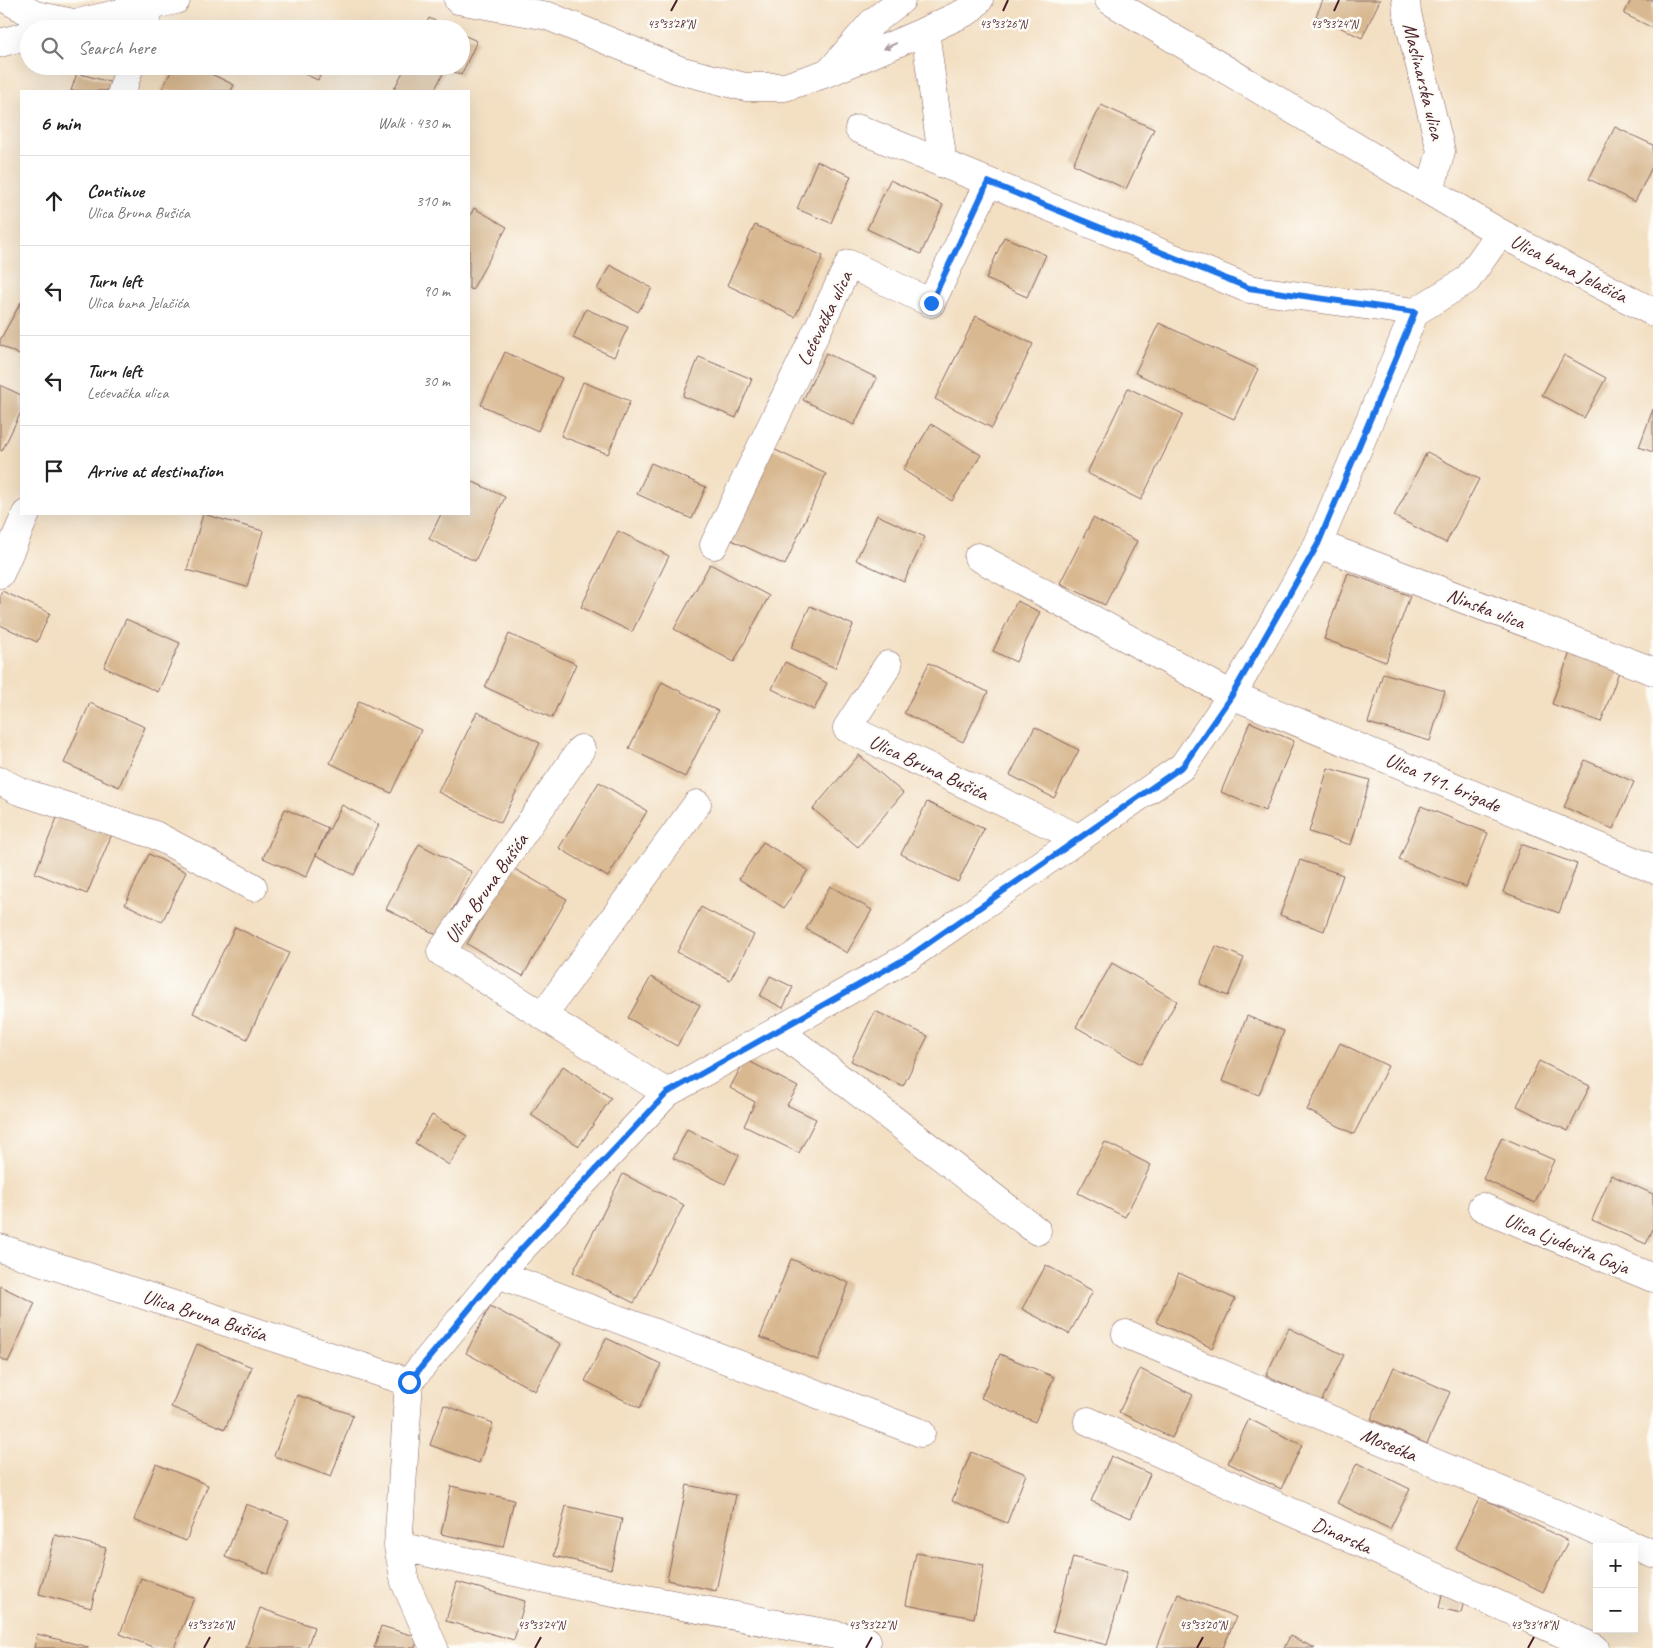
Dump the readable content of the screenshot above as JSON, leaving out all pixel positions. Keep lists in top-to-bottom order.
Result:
{
  "streets": {
    "street": [
      "Maslinarska ulica",
      "Ulica bana Jelačića",
      "Lećevačka ulica",
      "Ninska ulica",
      "Ulica Bruna Bušića",
      "Ulica 141. brigade",
      "Ulica Ljudevita Gaja",
      "Mosećka",
      "Dinarska"
    ]
  },
  "page": {
    "search": "Search here",
    "heading": ["6 min", "Walk · 430 m"],
    "list": [
      ["Continue", "Ulica Bruna Bušića", "310 m"],
      ["Turn left", "Ulica bana Jelačića", "90 m"],
      ["Turn left", "Lećevačka ulica", "30 m"],
      "Arrive at destination"
    ],
    "map_buttons": ["+", "−"]
  },
  "coordinates": [
    "43°33'28\"N",
    "43°33'26\"N",
    "43°33'24\"N",
    "43°33'22\"N",
    "43°33'20\"N",
    "43°33'18\"N"
  ]
}
